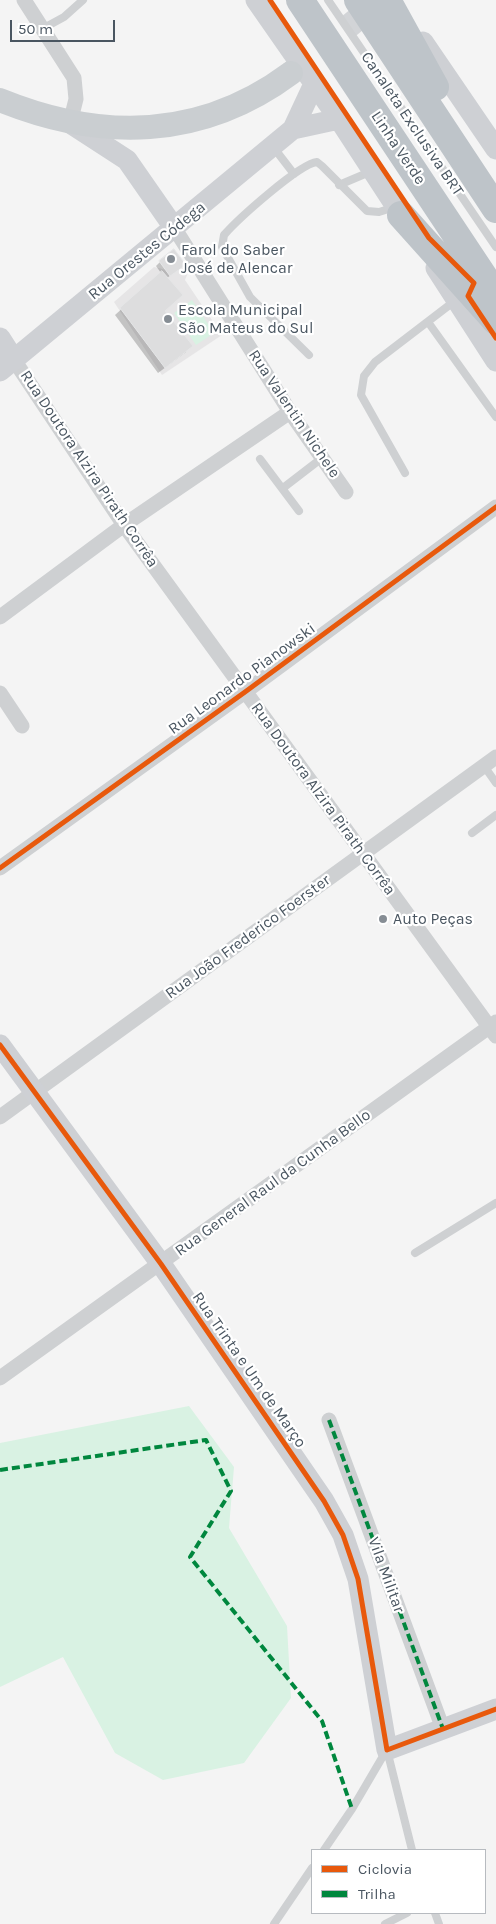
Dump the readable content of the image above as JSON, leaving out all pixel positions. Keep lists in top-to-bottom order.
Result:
{
  "streets": {
    "highway": ["Linha Verde"],
    "main road": [
      "Rua Orestes Códega",
      "Rua Valentin Nichele",
      "Rua Doutora Alzira Pirath Corrêa",
      "Rua Trinta e Um de Março"
    ],
    "street": [
      "Rua Leonardo Pianowski",
      "Rua João Frederico Foerster",
      "Rua General Raul da Cunha Bello",
      "Vila Militar"
    ],
    "lane": ["Canaleta Exclusiva BRT"]
  },
  "crossings": [
    ["Rua Orestes Códega", "Rua Valentin Nichele"],
    ["Rua Orestes Códega", "Rua Doutora Alzira Pirath Corrêa"],
    ["Rua Doutora Alzira Pirath Corrêa", "Rua Leonardo Pianowski"],
    ["Rua Doutora Alzira Pirath Corrêa", "Rua João Frederico Foerster"],
    ["Rua Doutora Alzira Pirath Corrêa", "Rua General Raul da Cunha Bello"],
    ["Rua João Frederico Foerster", "Rua Trinta e Um de Março"],
    ["Rua General Raul da Cunha Bello", "Rua Trinta e Um de Março"]
  ],
  "places": ["Farol do Saber José de Alencar", "Escola Municipal São Mateus do Sul", "Auto Peças"],
  "legend": ["Ciclovia", "Trilha"],
  "scale_bar": "50 m"
}
